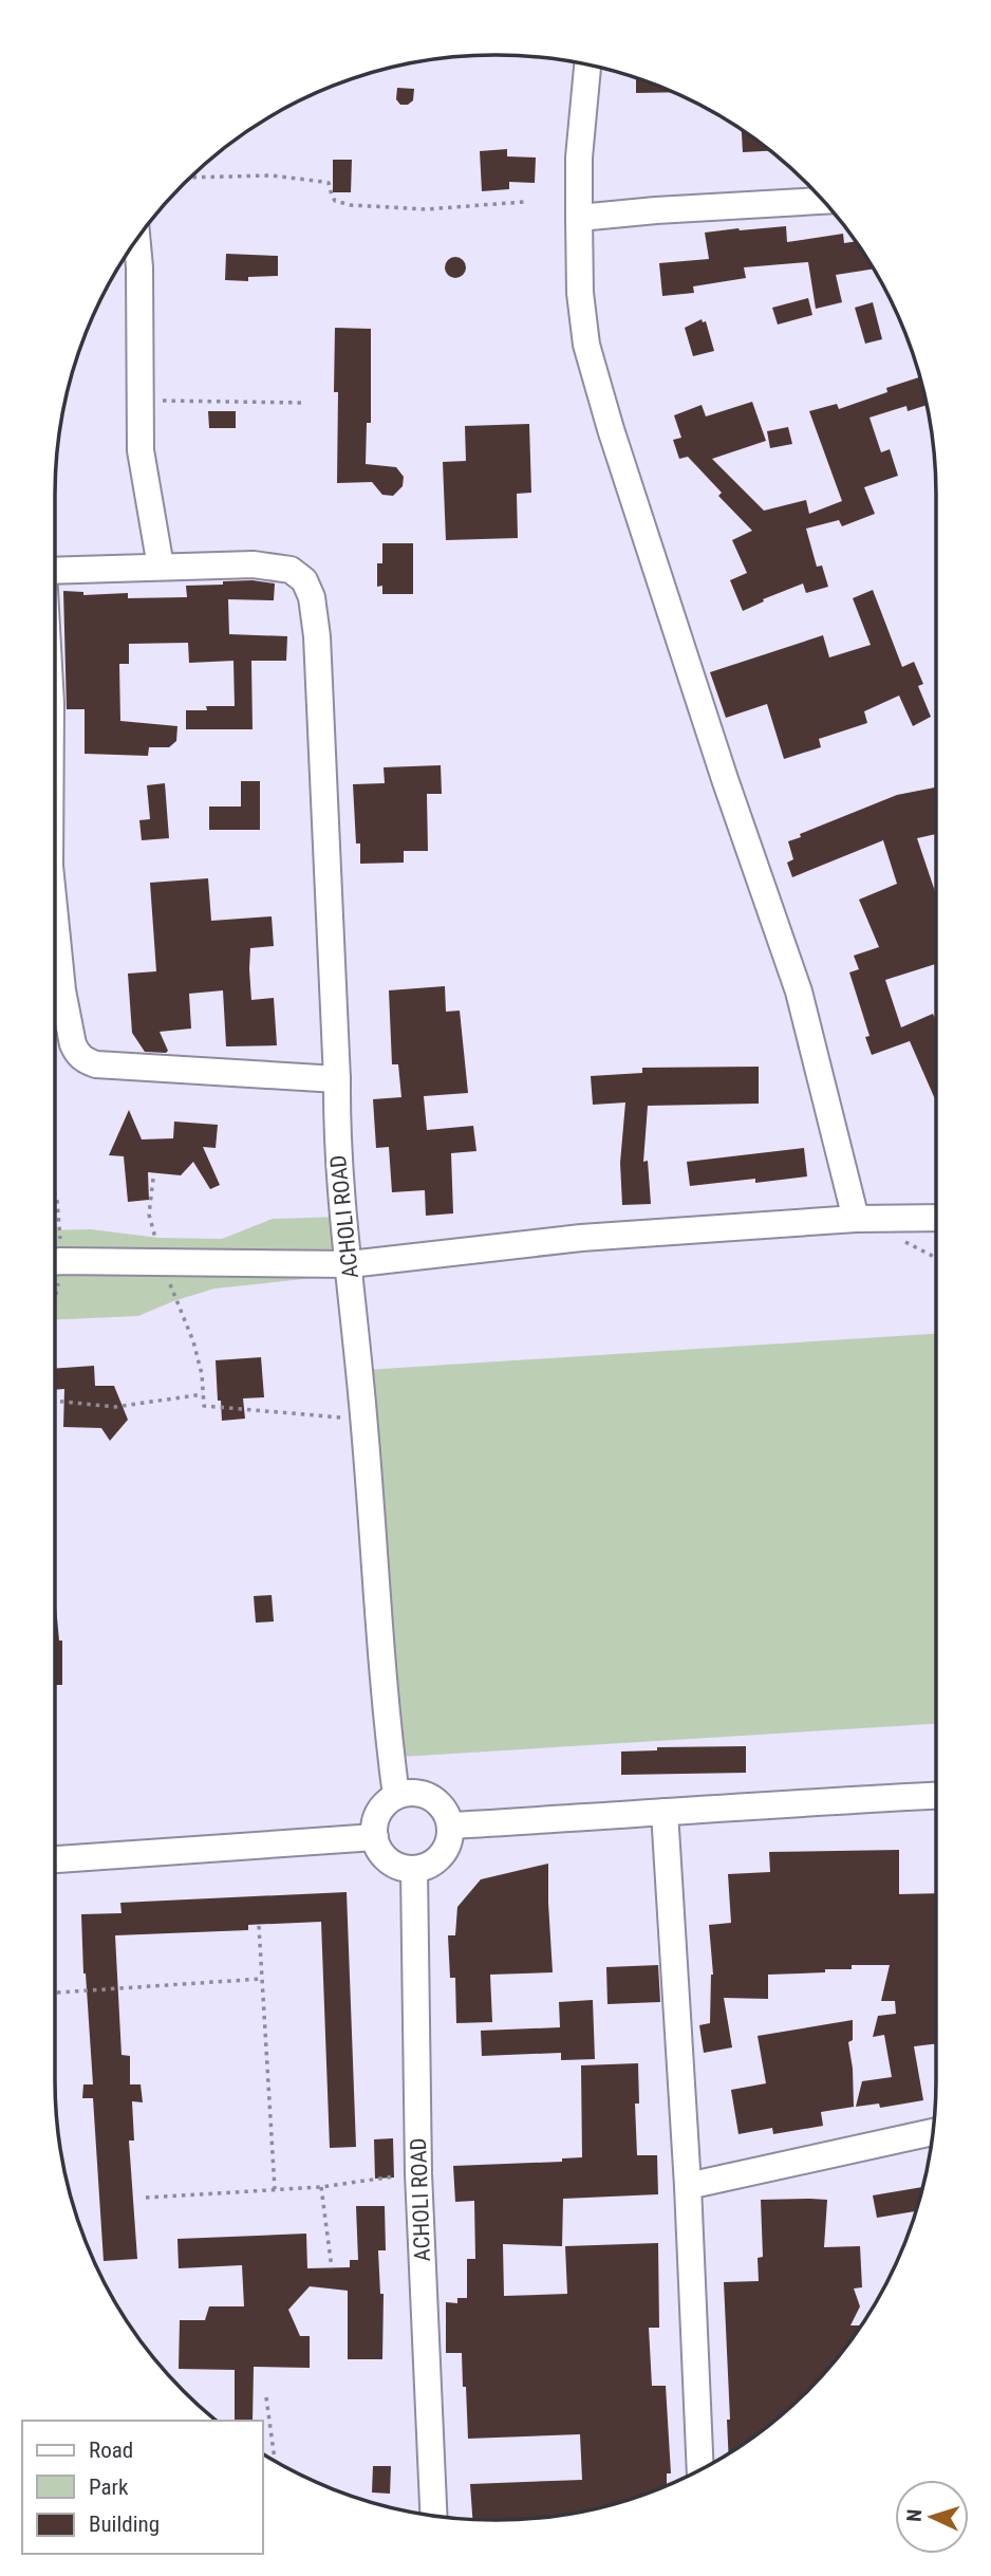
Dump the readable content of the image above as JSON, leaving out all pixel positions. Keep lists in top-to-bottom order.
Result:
{
  "streets": {
    "street": ["ACHOLI ROAD"]
  },
  "legend": ["Road", "Park", "Building"],
  "north": "left"
}
